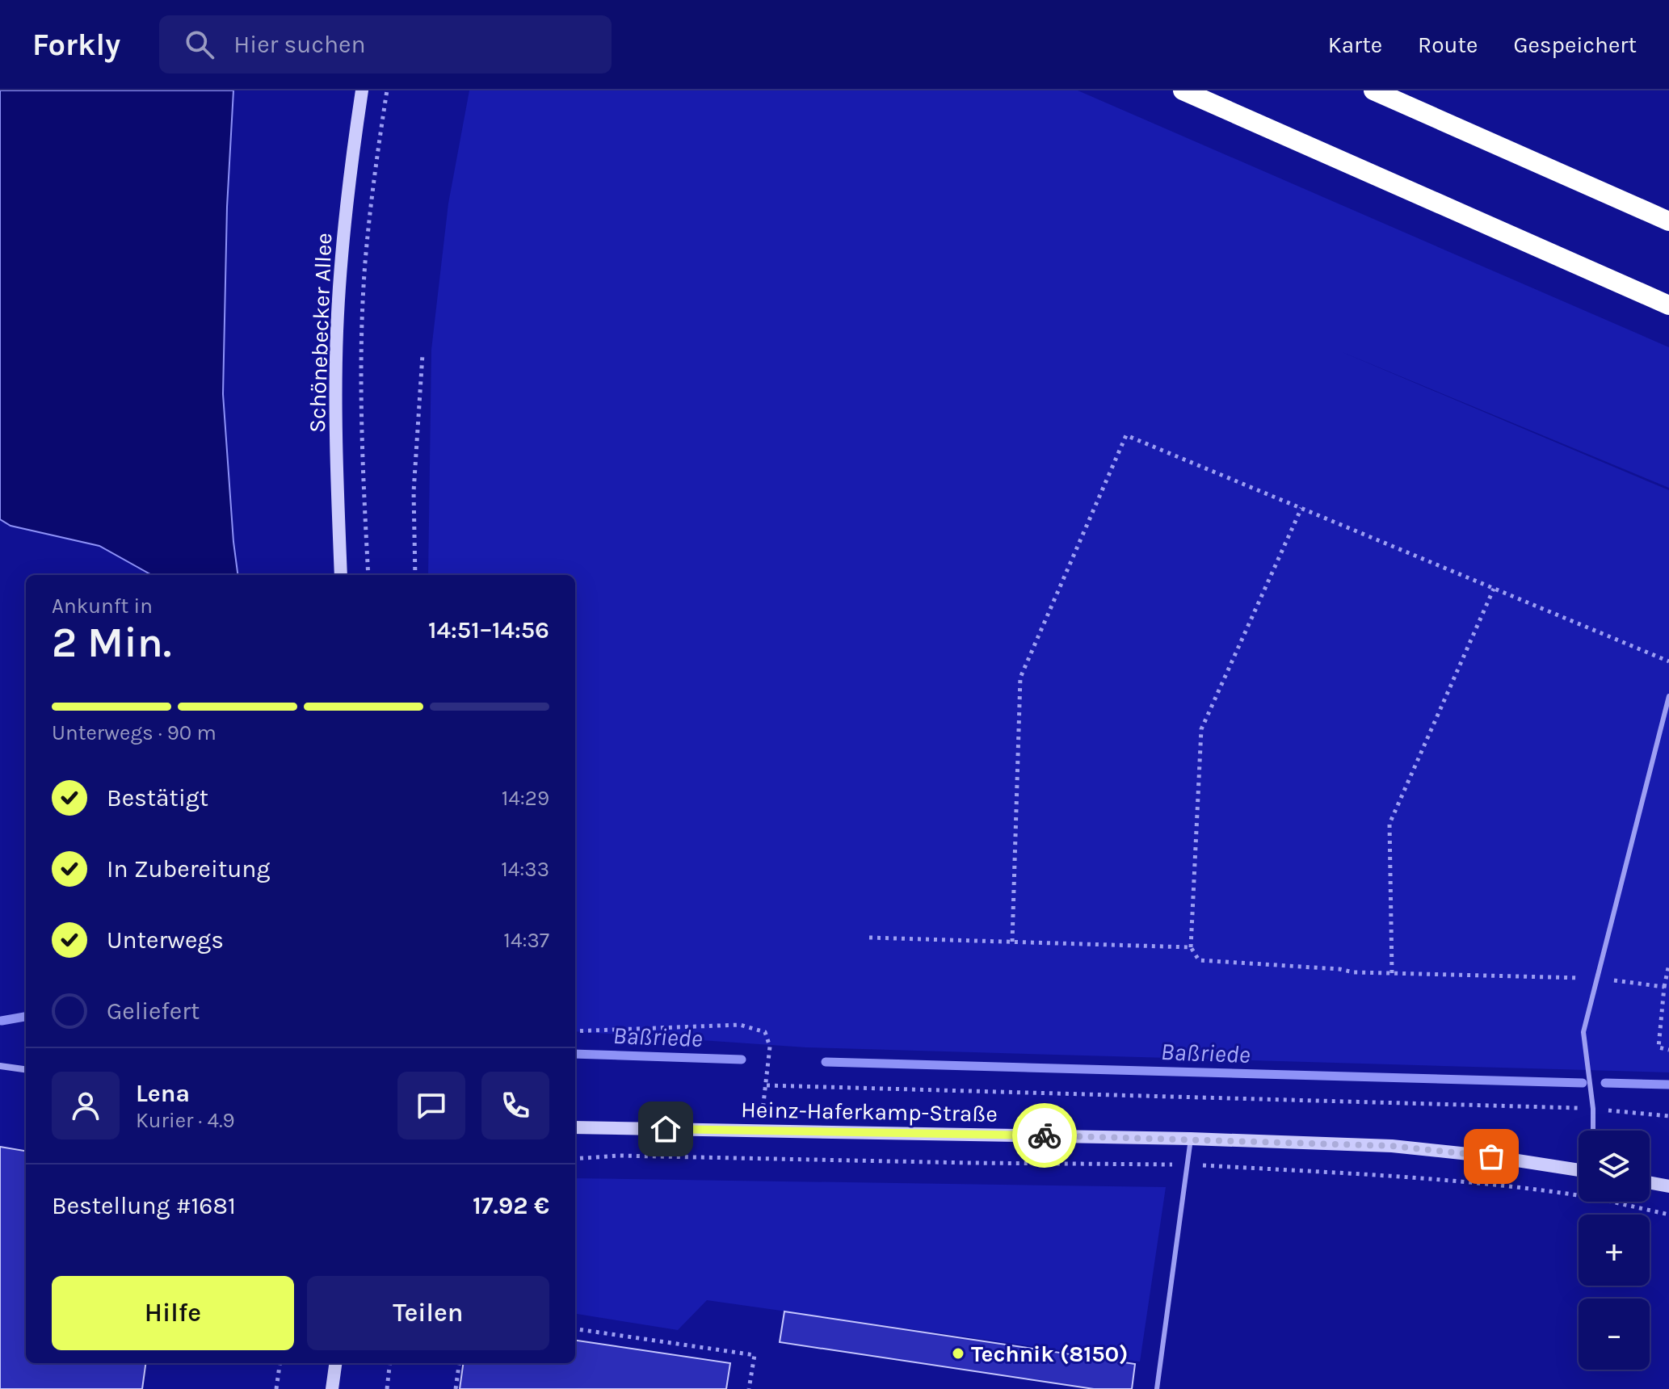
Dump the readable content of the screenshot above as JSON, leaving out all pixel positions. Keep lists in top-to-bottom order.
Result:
{
  "streets": {
    "street": ["Schönebecker Allee", "Heinz-Haferkamp-Straße"]
  },
  "water": ["Baßriede"],
  "places": ["Technik (8150)"],
  "page": {
    "header": "Forkly",
    "search": "Hier suchen",
    "nav": ["Karte", "Route", "Gespeichert"],
    "heading": ["2 Min.", "Ankunft in", "14:51–14:56"],
    "panel": [
      "Lena",
      "Kurier · 4.9",
      "Bestellung #1681",
      "17.92 €"
    ],
    "bar": "Unterwegs · 90 m",
    "list": [
      ["Bestätigt", "14:29"],
      ["In Zubereitung", "14:33"],
      ["Unterwegs", "14:37"],
      "Geliefert"
    ],
    "map_buttons": ["+", "−"],
    "buttons": ["Hilfe", "Teilen"]
  }
}
